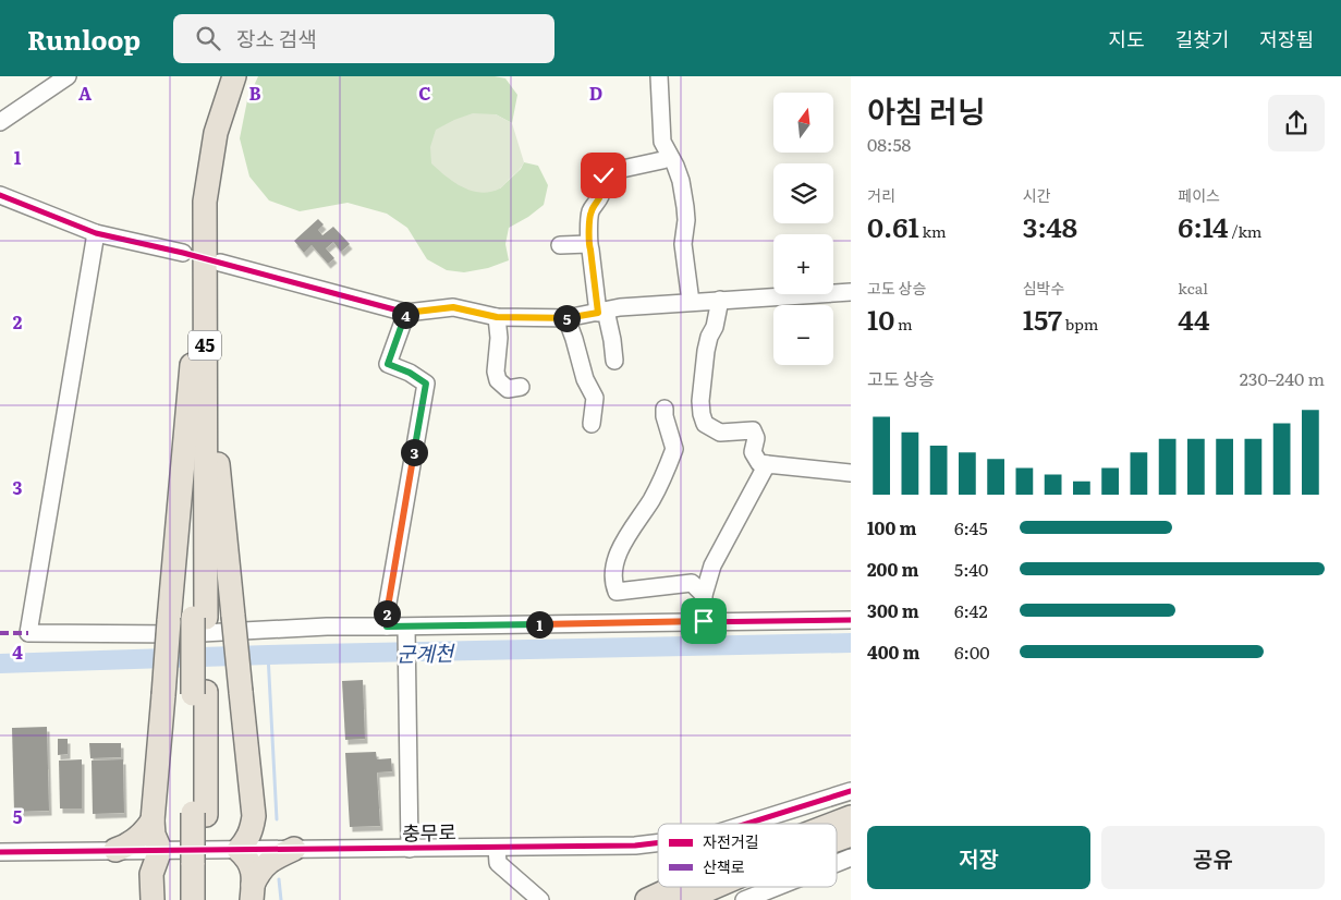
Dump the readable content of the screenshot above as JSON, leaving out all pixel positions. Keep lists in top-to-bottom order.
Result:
{
  "streets": {
    "highway": ["45"],
    "street": ["충무로"]
  },
  "water": ["군계천"],
  "legend": ["자전거길", "산책로"],
  "north": "top",
  "page": {
    "header": "Runloop",
    "search": "장소 검색",
    "nav": ["지도", "길찾기", "저장됨"],
    "heading": ["아침 러닝", "08:58"],
    "map_buttons": ["+", "−"],
    "stats": [
      ["거리", "0.61 km"],
      ["시간", "3:48"],
      ["페이스", "6:14 /km"],
      ["고도 상승", "10 m"],
      ["심박수", "157 bpm"],
      ["kcal", "44"]
    ],
    "pins": [
      "4",
      "5",
      "3",
      "2",
      "1"
    ],
    "chart": ["고도 상승", "230–240 m"],
    "list": [
      {
        "name": "100 m",
        "note": "6:45"
      },
      {
        "name": "200 m",
        "note": "5:40"
      },
      {
        "name": "300 m",
        "note": "6:42"
      },
      {
        "name": "400 m",
        "note": "6:00"
      }
    ],
    "buttons": ["저장", "공유"]
  },
  "grid": {
    "columns": [
      "A",
      "B",
      "C",
      "D"
    ],
    "rows": [
      "1",
      "2",
      "3",
      "4",
      "5"
    ]
  }
}
